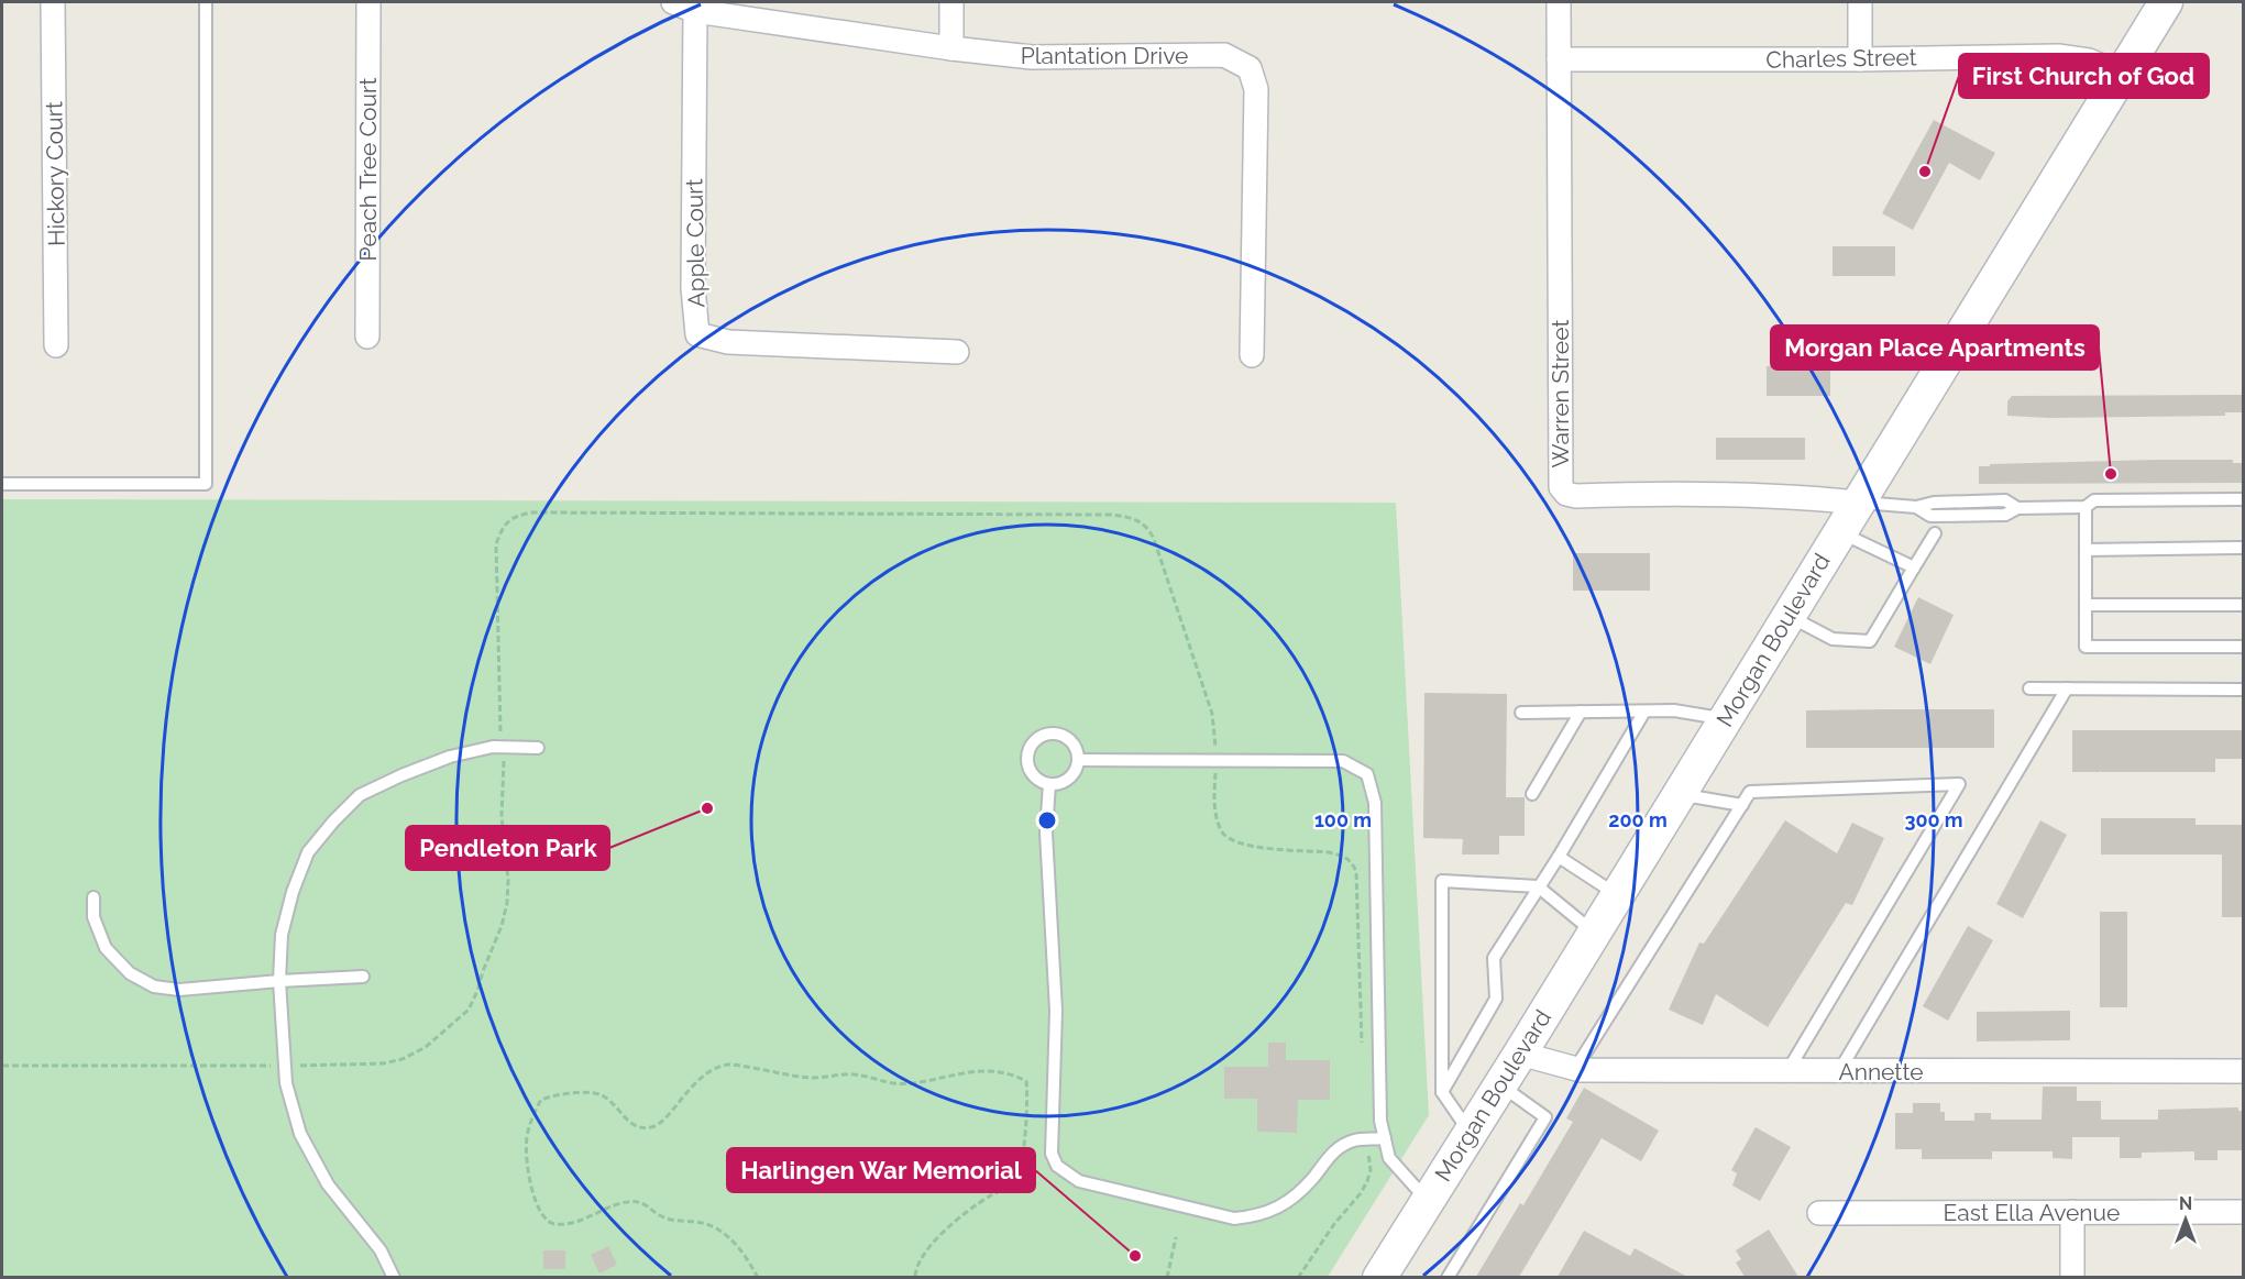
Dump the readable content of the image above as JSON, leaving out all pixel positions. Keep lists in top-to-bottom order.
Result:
{
  "streets": {
    "main road": ["Morgan Boulevard"],
    "street": [
      "Plantation Drive",
      "Charles Street",
      "Peach Tree Court",
      "Hickory Court",
      "Apple Court",
      "Warren Street",
      "Annette",
      "East Ella Avenue"
    ]
  },
  "crossings": [
    ["Plantation Drive", "Apple Court"],
    ["Charles Street", "Warren Street"],
    ["Charles Street", "Morgan Boulevard"],
    ["Warren Street", "Morgan Boulevard"],
    ["Morgan Boulevard", "Annette"]
  ],
  "places": [
    "First Church of God",
    "Morgan Place Apartments",
    "Pendleton Park",
    "Harlingen War Memorial"
  ],
  "north": "top",
  "rings": ["100 m", "200 m", "300 m"]
}
